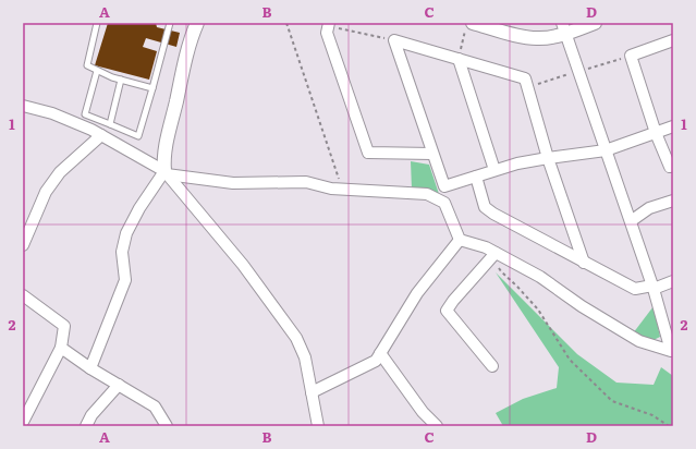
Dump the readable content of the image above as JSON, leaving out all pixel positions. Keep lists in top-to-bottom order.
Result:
{
  "grid": {
    "columns": [
      "A",
      "B",
      "C",
      "D"
    ],
    "rows": ["1", "2"]
  }
}
